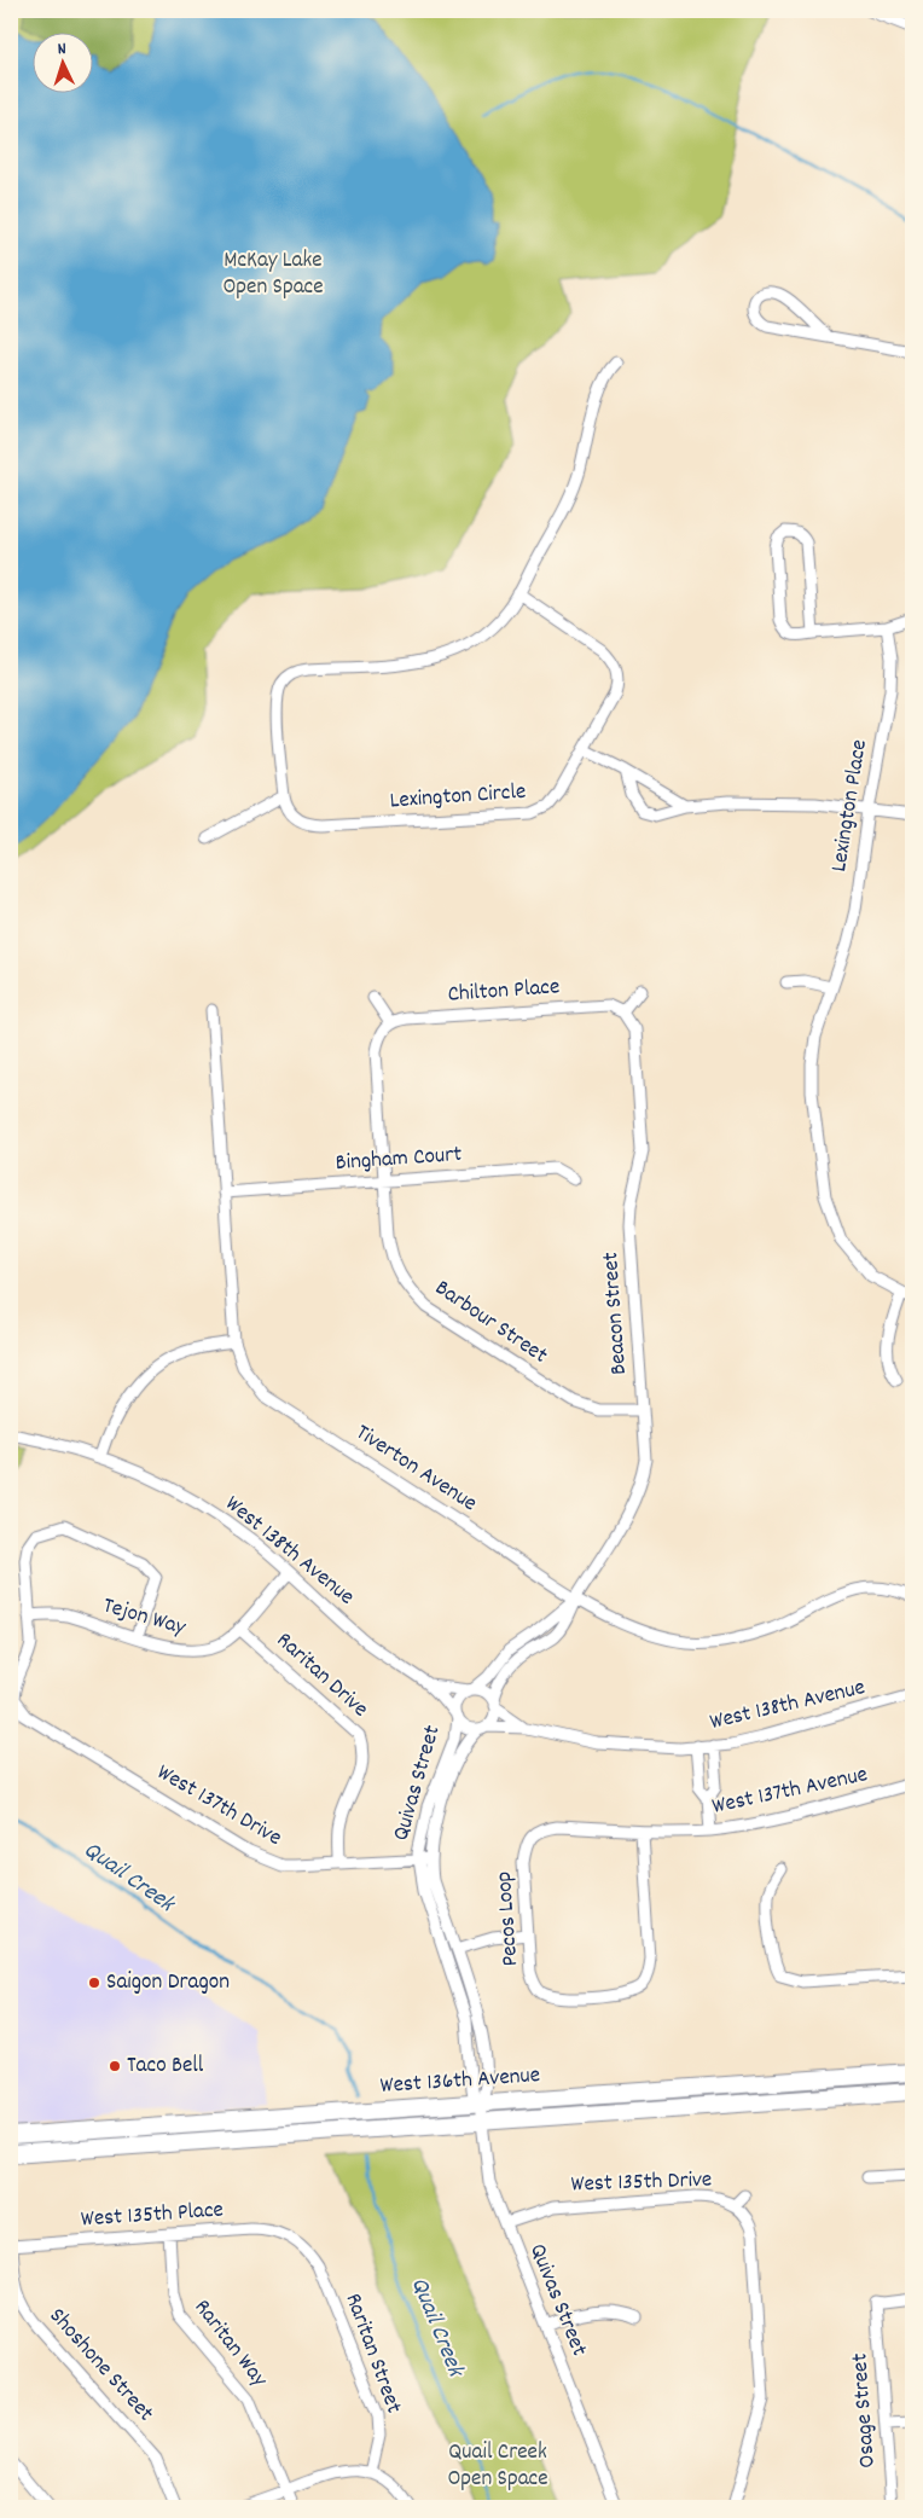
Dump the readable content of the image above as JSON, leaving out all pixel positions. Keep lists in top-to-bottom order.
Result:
{
  "streets": {
    "main road": ["West 136th Avenue"],
    "street": [
      "Lexington Circle",
      "Lexington Place",
      "Chilton Place",
      "Bingham Court",
      "Beacon Street",
      "Barbour Street",
      "Tiverton Avenue",
      "West 138th Avenue",
      "Tejon Way",
      "Raritan Drive",
      "Quivas Street",
      "West 137th Avenue",
      "West 137th Drive",
      "Pecos Loop",
      "West 135th Drive",
      "West 135th Place",
      "Raritan Way",
      "Raritan Street",
      "Shoshone Street",
      "Osage Street"
    ]
  },
  "crossings": [
    ["Chilton Place", "Beacon Street"],
    ["Chilton Place", "Barbour Street"],
    ["Bingham Court", "Barbour Street"],
    ["Bingham Court", "Tiverton Avenue"],
    ["Beacon Street", "Barbour Street"],
    ["Beacon Street", "Tiverton Avenue"],
    ["Beacon Street", "West 138th Avenue"],
    ["Beacon Street", "Quivas Street"],
    ["West 138th Avenue", "Tejon Way"],
    ["West 138th Avenue", "Quivas Street"],
    ["Tejon Way", "Raritan Drive"],
    ["Tejon Way", "West 137th Drive"],
    ["Raritan Drive", "West 137th Drive"],
    ["Quivas Street", "West 137th Drive"],
    ["Quivas Street", "West 136th Avenue"],
    ["Quivas Street", "West 135th Drive"],
    ["West 137th Avenue", "Pecos Loop"],
    ["West 135th Place", "Raritan Way"],
    ["West 135th Place", "Raritan Street"],
    ["West 135th Place", "Shoshone Street"]
  ],
  "water": ["Quail Creek"],
  "parks": ["McKay Lake Open Space", "Quail Creek Open Space"],
  "places": ["Saigon Dragon", "Taco Bell"],
  "north": "top"
}
